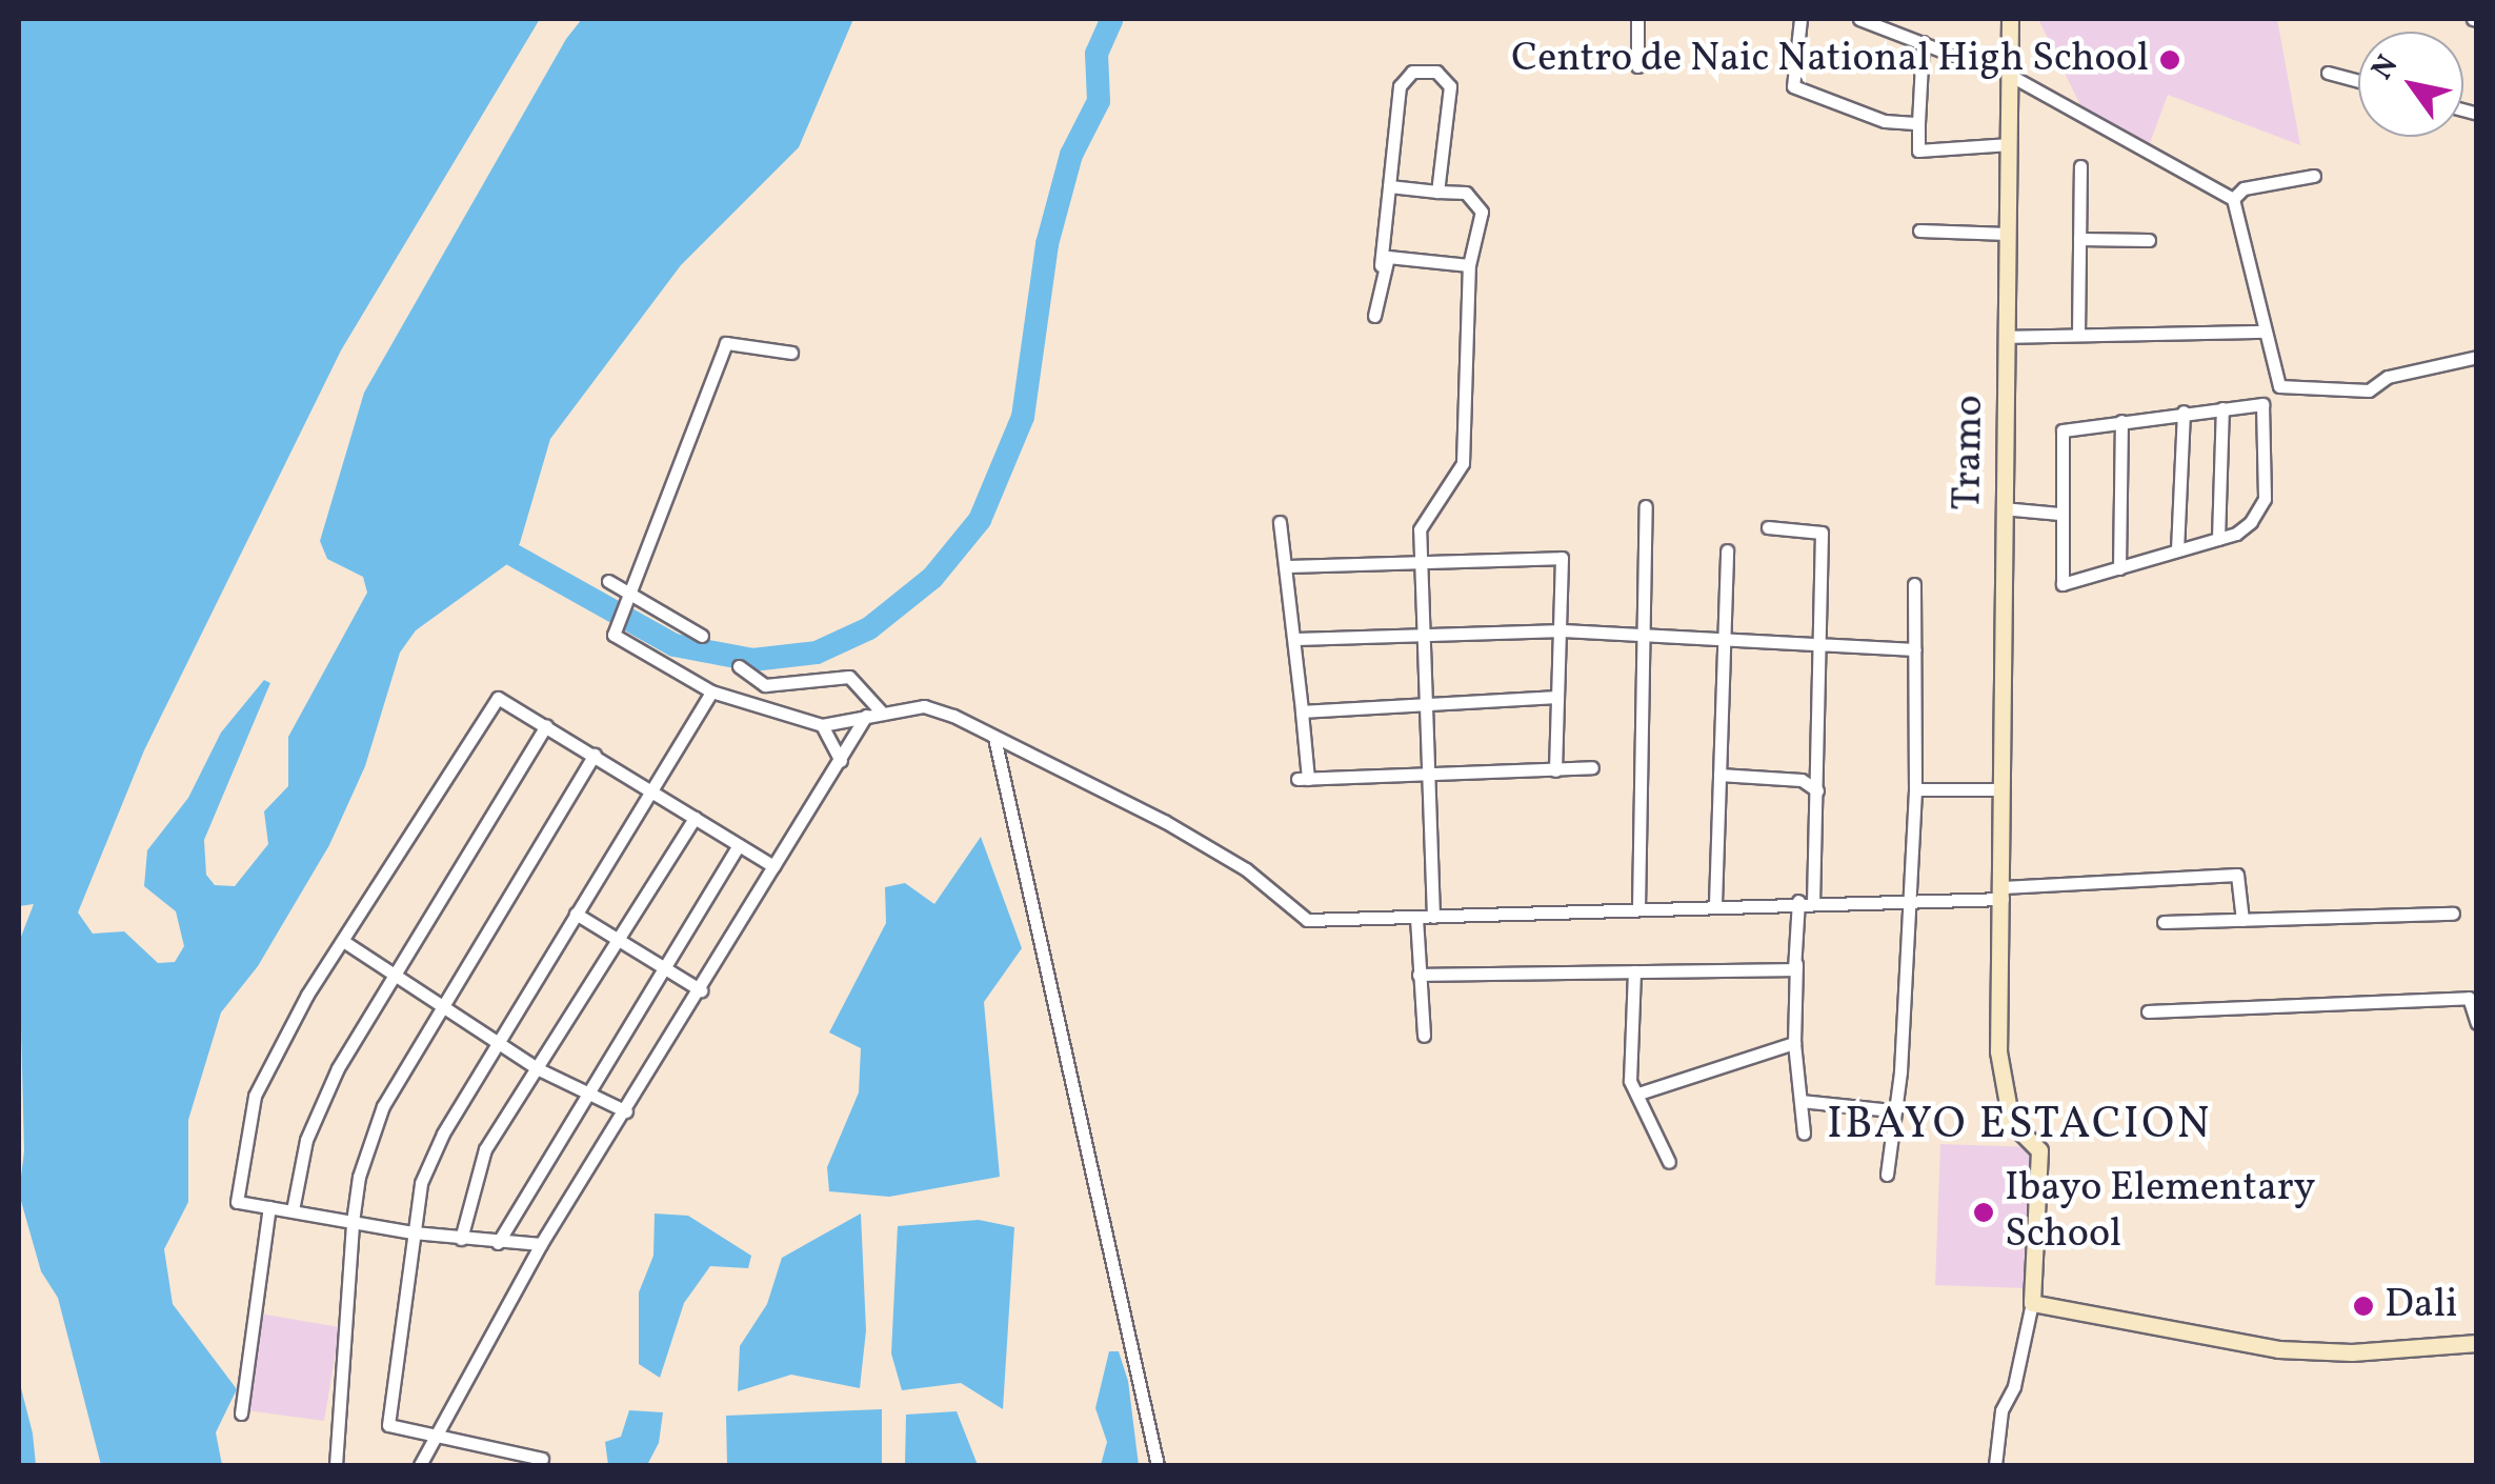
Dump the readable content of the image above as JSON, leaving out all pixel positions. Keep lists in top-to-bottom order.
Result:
{
  "streets": {
    "street": ["Tramo"]
  },
  "districts": ["IBAYO ESTACION"],
  "places": ["Centro de Naic National High School", "Ibayo Elementary School", "Dali"],
  "north": "top left"
}
